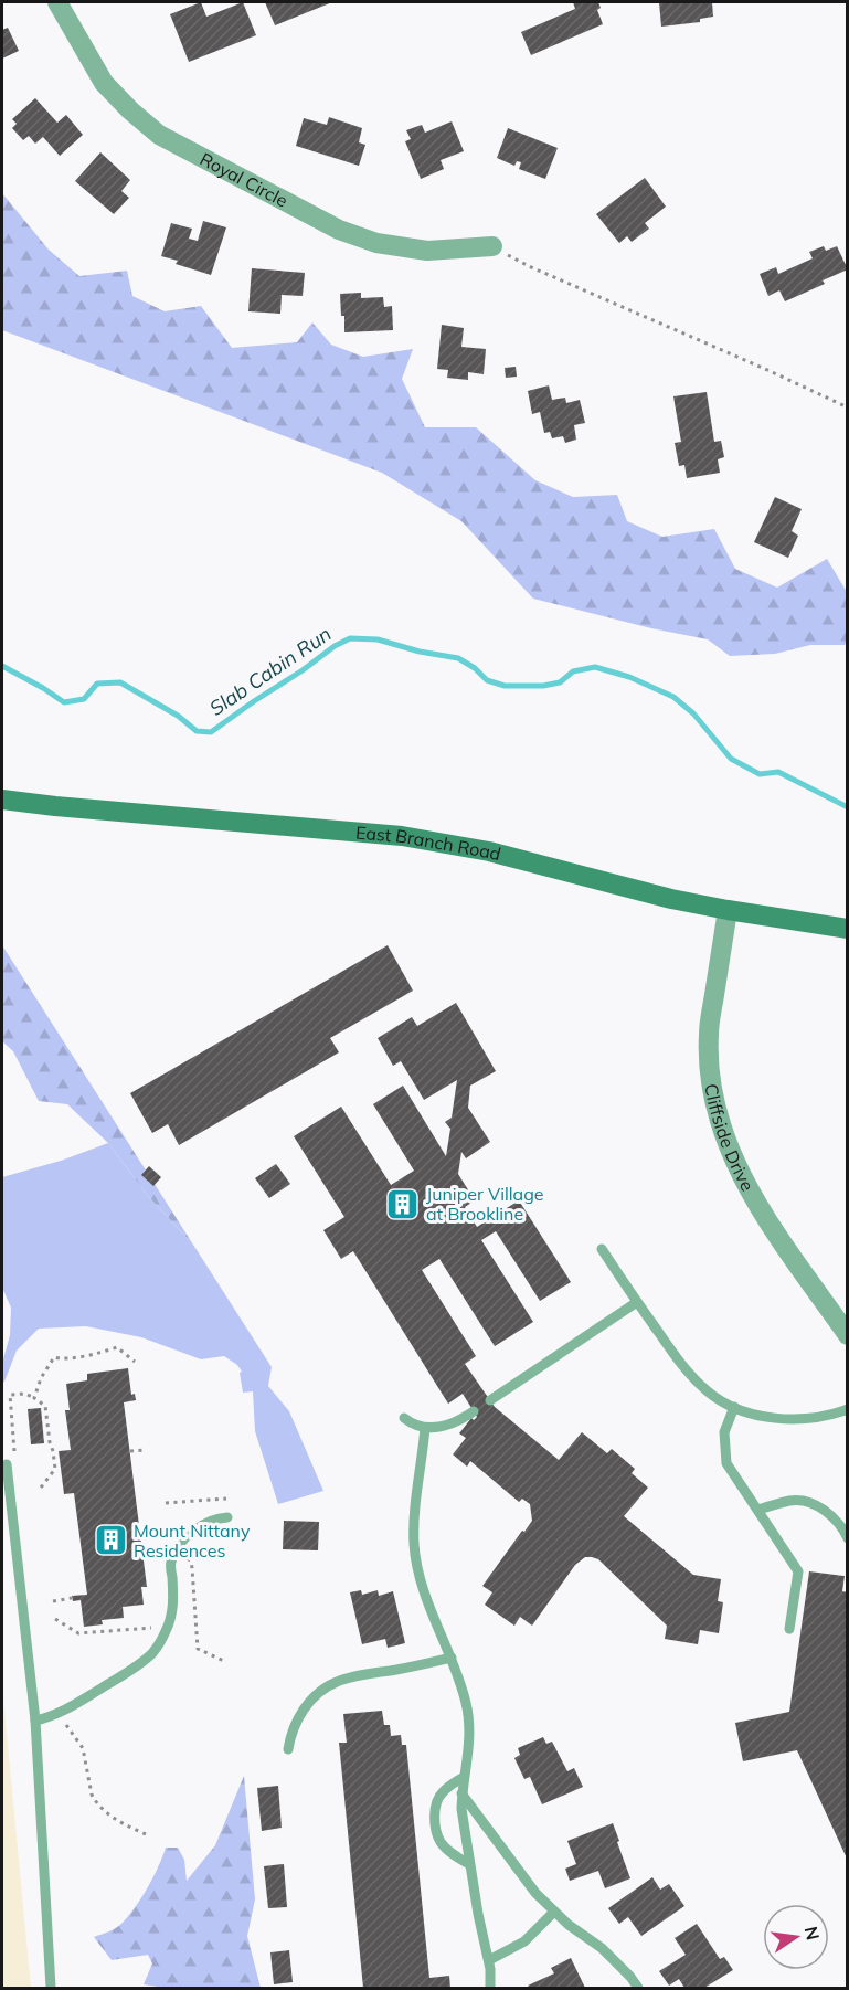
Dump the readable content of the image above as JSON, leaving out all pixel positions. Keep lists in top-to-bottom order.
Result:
{
  "streets": {
    "main road": ["East Branch Road"],
    "street": ["Royal Circle", "Cliffside Drive"]
  },
  "crossings": [
    ["East Branch Road", "Cliffside Drive"]
  ],
  "water": ["Slab Cabin Run"],
  "places": {
    "building": ["Juniper Village at Brookline", "Mount Nittany Residences"]
  },
  "north": "right"
}
